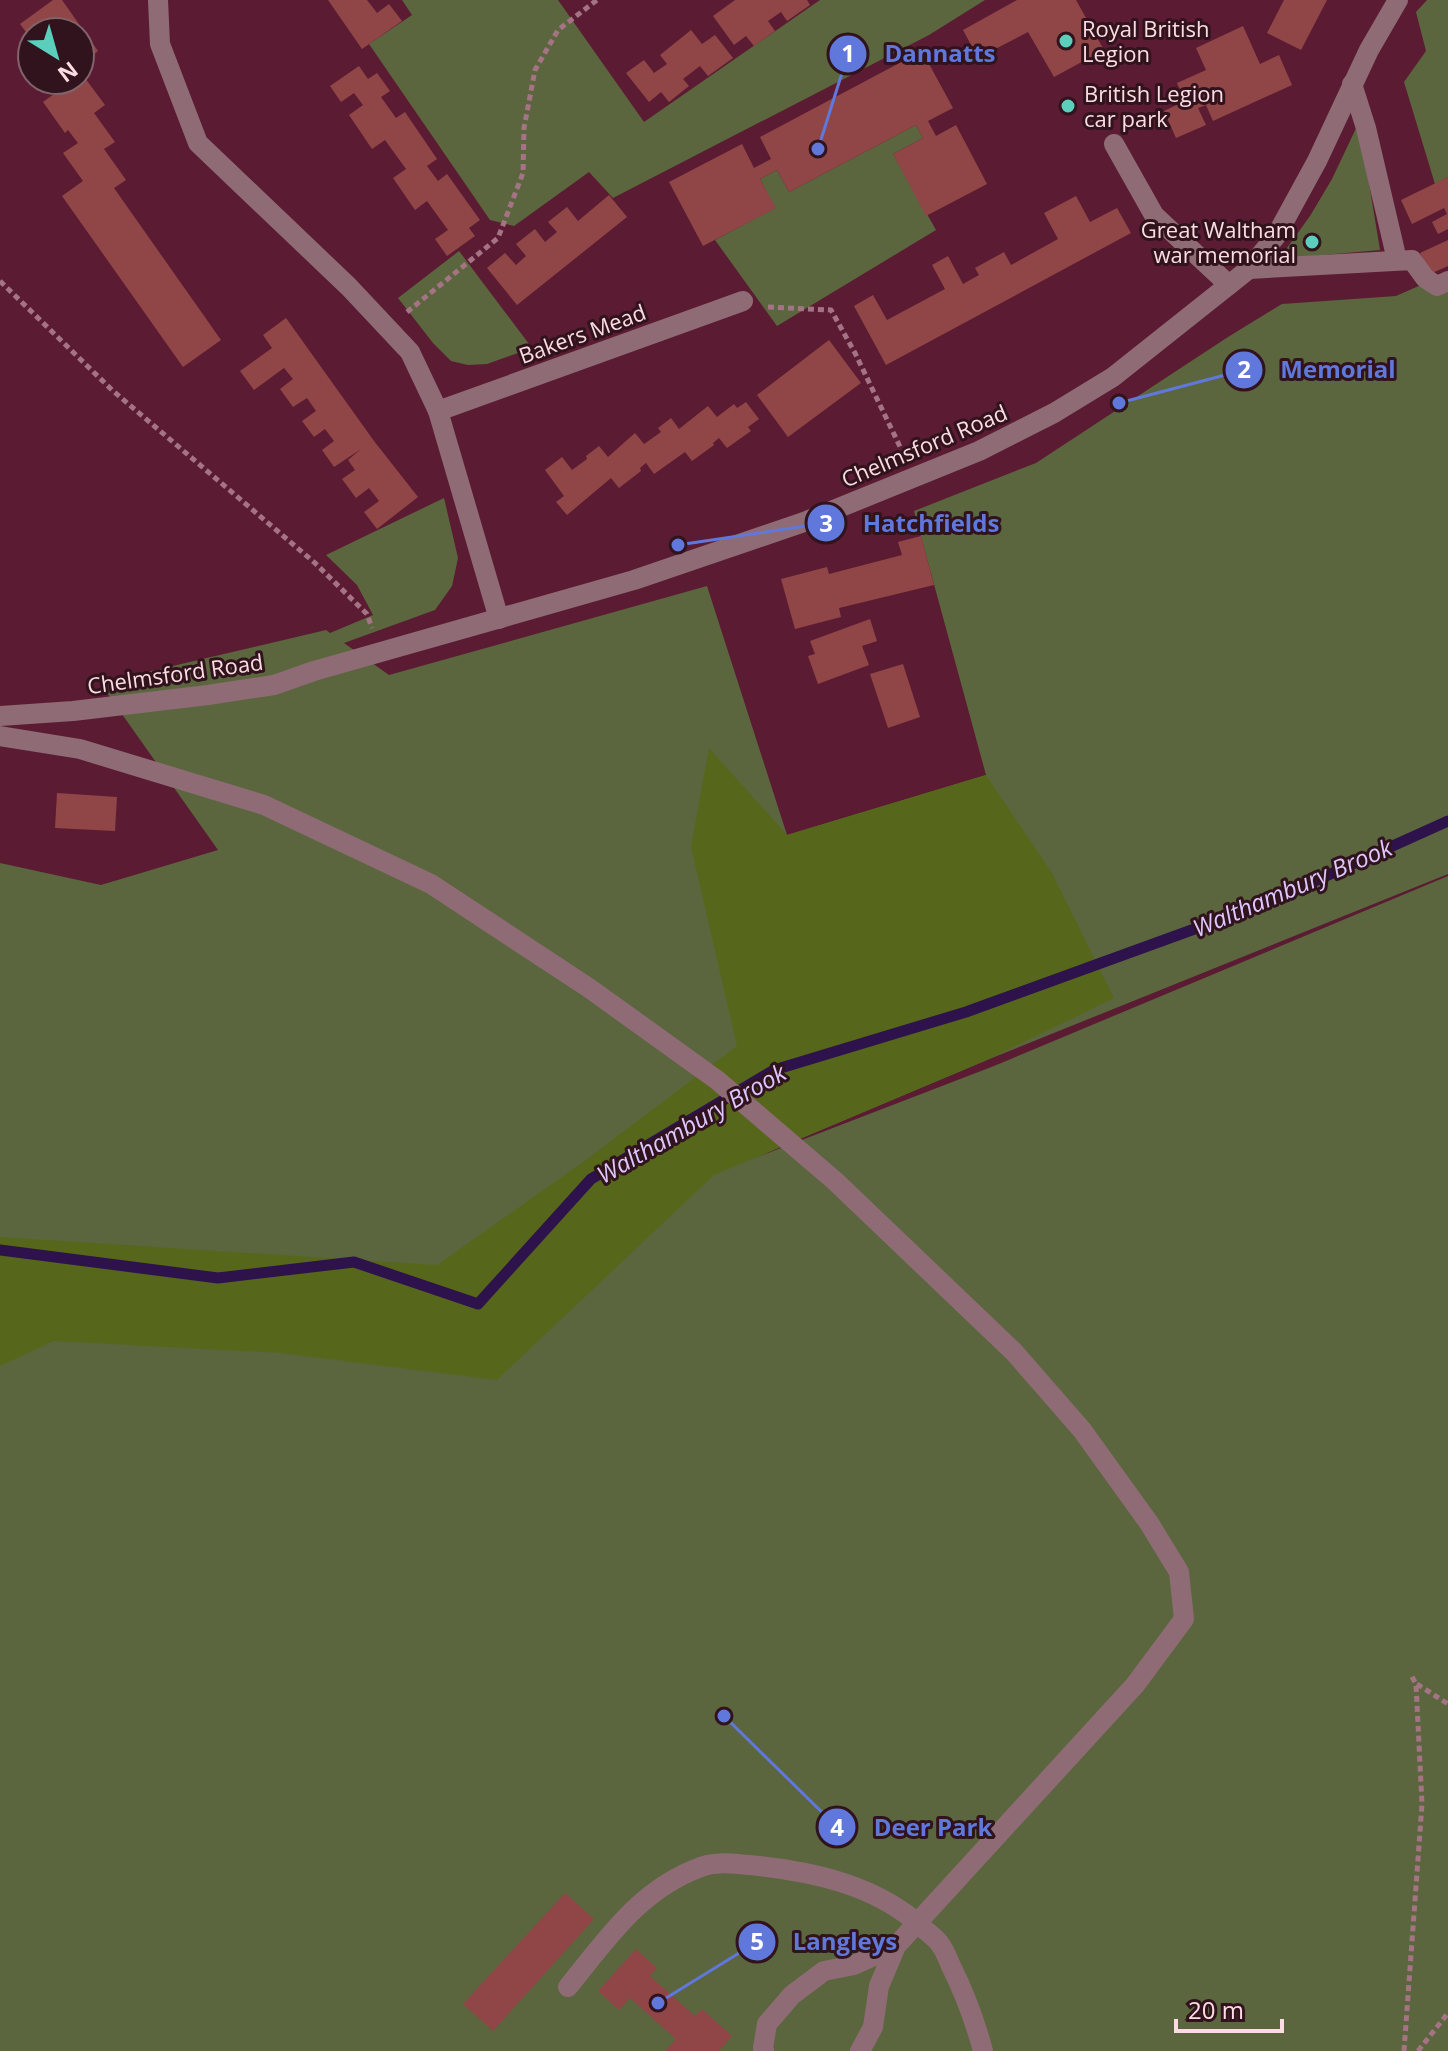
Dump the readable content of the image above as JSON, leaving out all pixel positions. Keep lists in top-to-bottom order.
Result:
{
  "streets": {
    "street": ["Bakers Mead", "Chelmsford Road"]
  },
  "water": ["Walthambury Brook"],
  "places": [
    "Royal British Legion",
    "British Legion car park",
    "Dannatts",
    "Great Waltham war memorial",
    "Memorial",
    "Hatchfields",
    "Deer Park",
    "Langleys"
  ],
  "scale_bar": "20 m",
  "north": "bottom right"
}
